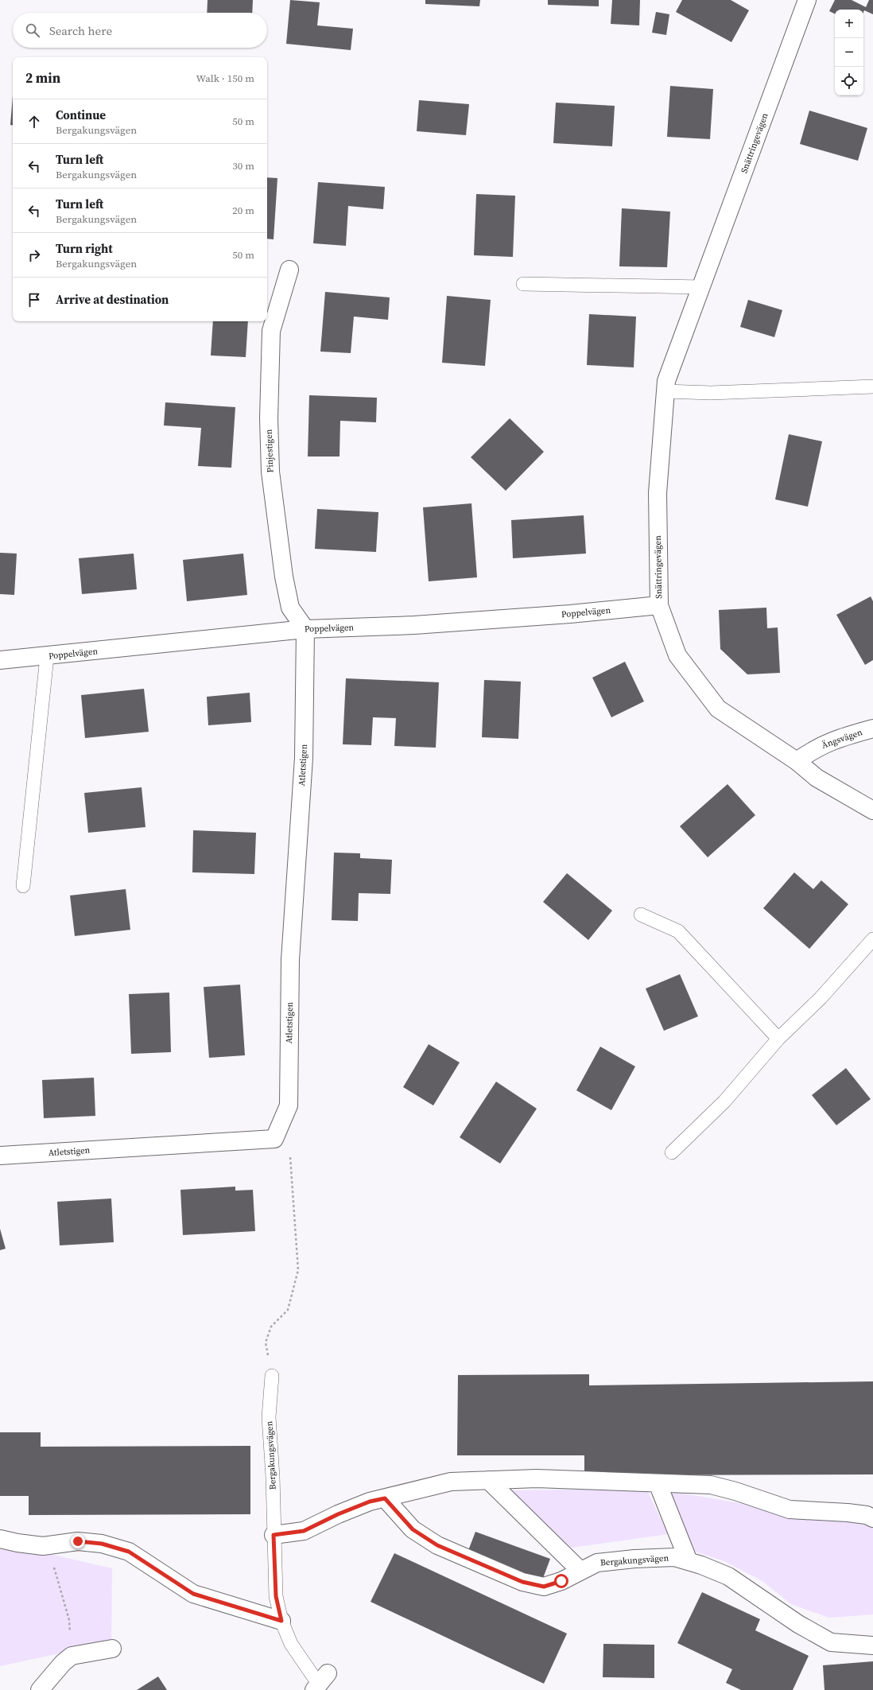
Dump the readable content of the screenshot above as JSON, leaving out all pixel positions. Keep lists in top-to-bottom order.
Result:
{
  "streets": {
    "street": [
      "Snättringevägen",
      "Pinjestigen",
      "Poppelvägen",
      "Ängsvägen",
      "Atletstigen",
      "Bergakungsvägen"
    ]
  },
  "crossings": [
    ["Snättringevägen", "Poppelvägen"],
    ["Snättringevägen", "Ängsvägen"],
    ["Pinjestigen", "Poppelvägen"],
    ["Pinjestigen", "Atletstigen"],
    ["Poppelvägen", "Atletstigen"]
  ],
  "page": {
    "map_buttons": ["+", "−"],
    "search": "Search here",
    "heading": ["2 min", "Walk · 150 m"],
    "list": [
      ["Continue", "Bergakungsvägen", "50 m"],
      ["Turn left", "Bergakungsvägen", "30 m"],
      ["Turn left", "Bergakungsvägen", "20 m"],
      ["Turn right", "Bergakungsvägen", "50 m"],
      "Arrive at destination"
    ]
  }
}
